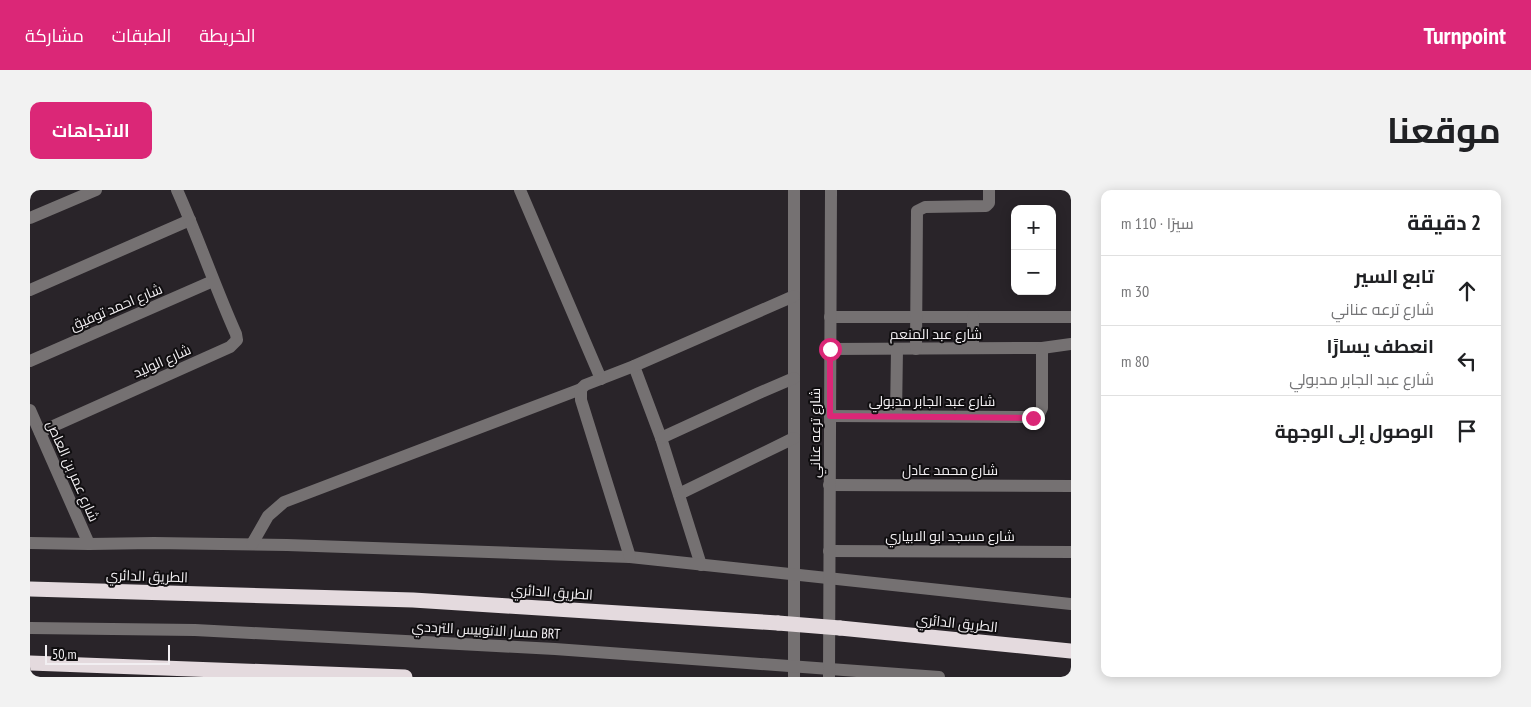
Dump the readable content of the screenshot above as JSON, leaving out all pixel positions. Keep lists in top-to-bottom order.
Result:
{
  "streets": {
    "highway": ["الطريق الدائري"],
    "street": [
      "شارع احمد توفيق",
      "شارع عبد المنعم",
      "شارع الوليد",
      "شارع عبد الجابر مدبولي",
      "شارع ترعه عناني",
      "شارع محمد عادل",
      "شارع عمر بن العاص",
      "شارع مسجد ابو الابياري",
      "مسار الاتوبيس الترددي BRT"
    ]
  },
  "crossings": [
    ["شارع احمد توفيق", "شارع الوليد"],
    ["شارع عبد المنعم", "شارع عبد الجابر مدبولي"],
    ["شارع عبد المنعم", "شارع ترعه عناني"],
    ["شارع الوليد", "شارع عمر بن العاص"],
    ["شارع عبد الجابر مدبولي", "شارع ترعه عناني"],
    ["شارع ترعه عناني", "شارع محمد عادل"],
    ["شارع ترعه عناني", "شارع مسجد ابو الابياري"]
  ],
  "scale_bar": "50 m",
  "page": {
    "header": "Turnpoint",
    "nav": ["الخريطة", "الطبقات", "مشاركة"],
    "title": "موقعنا",
    "buttons": "الاتجاهات",
    "heading": ["2 دقيقة", "سيرًا · 110 m"],
    "map_buttons": ["+", "−"],
    "list": [
      ["تابع السير", "شارع ترعه عناني", "30 m"],
      ["انعطف يسارًا", "شارع عبد الجابر مدبولي", "80 m"],
      "الوصول إلى الوجهة"
    ],
    "scale": "50 m"
  }
}
